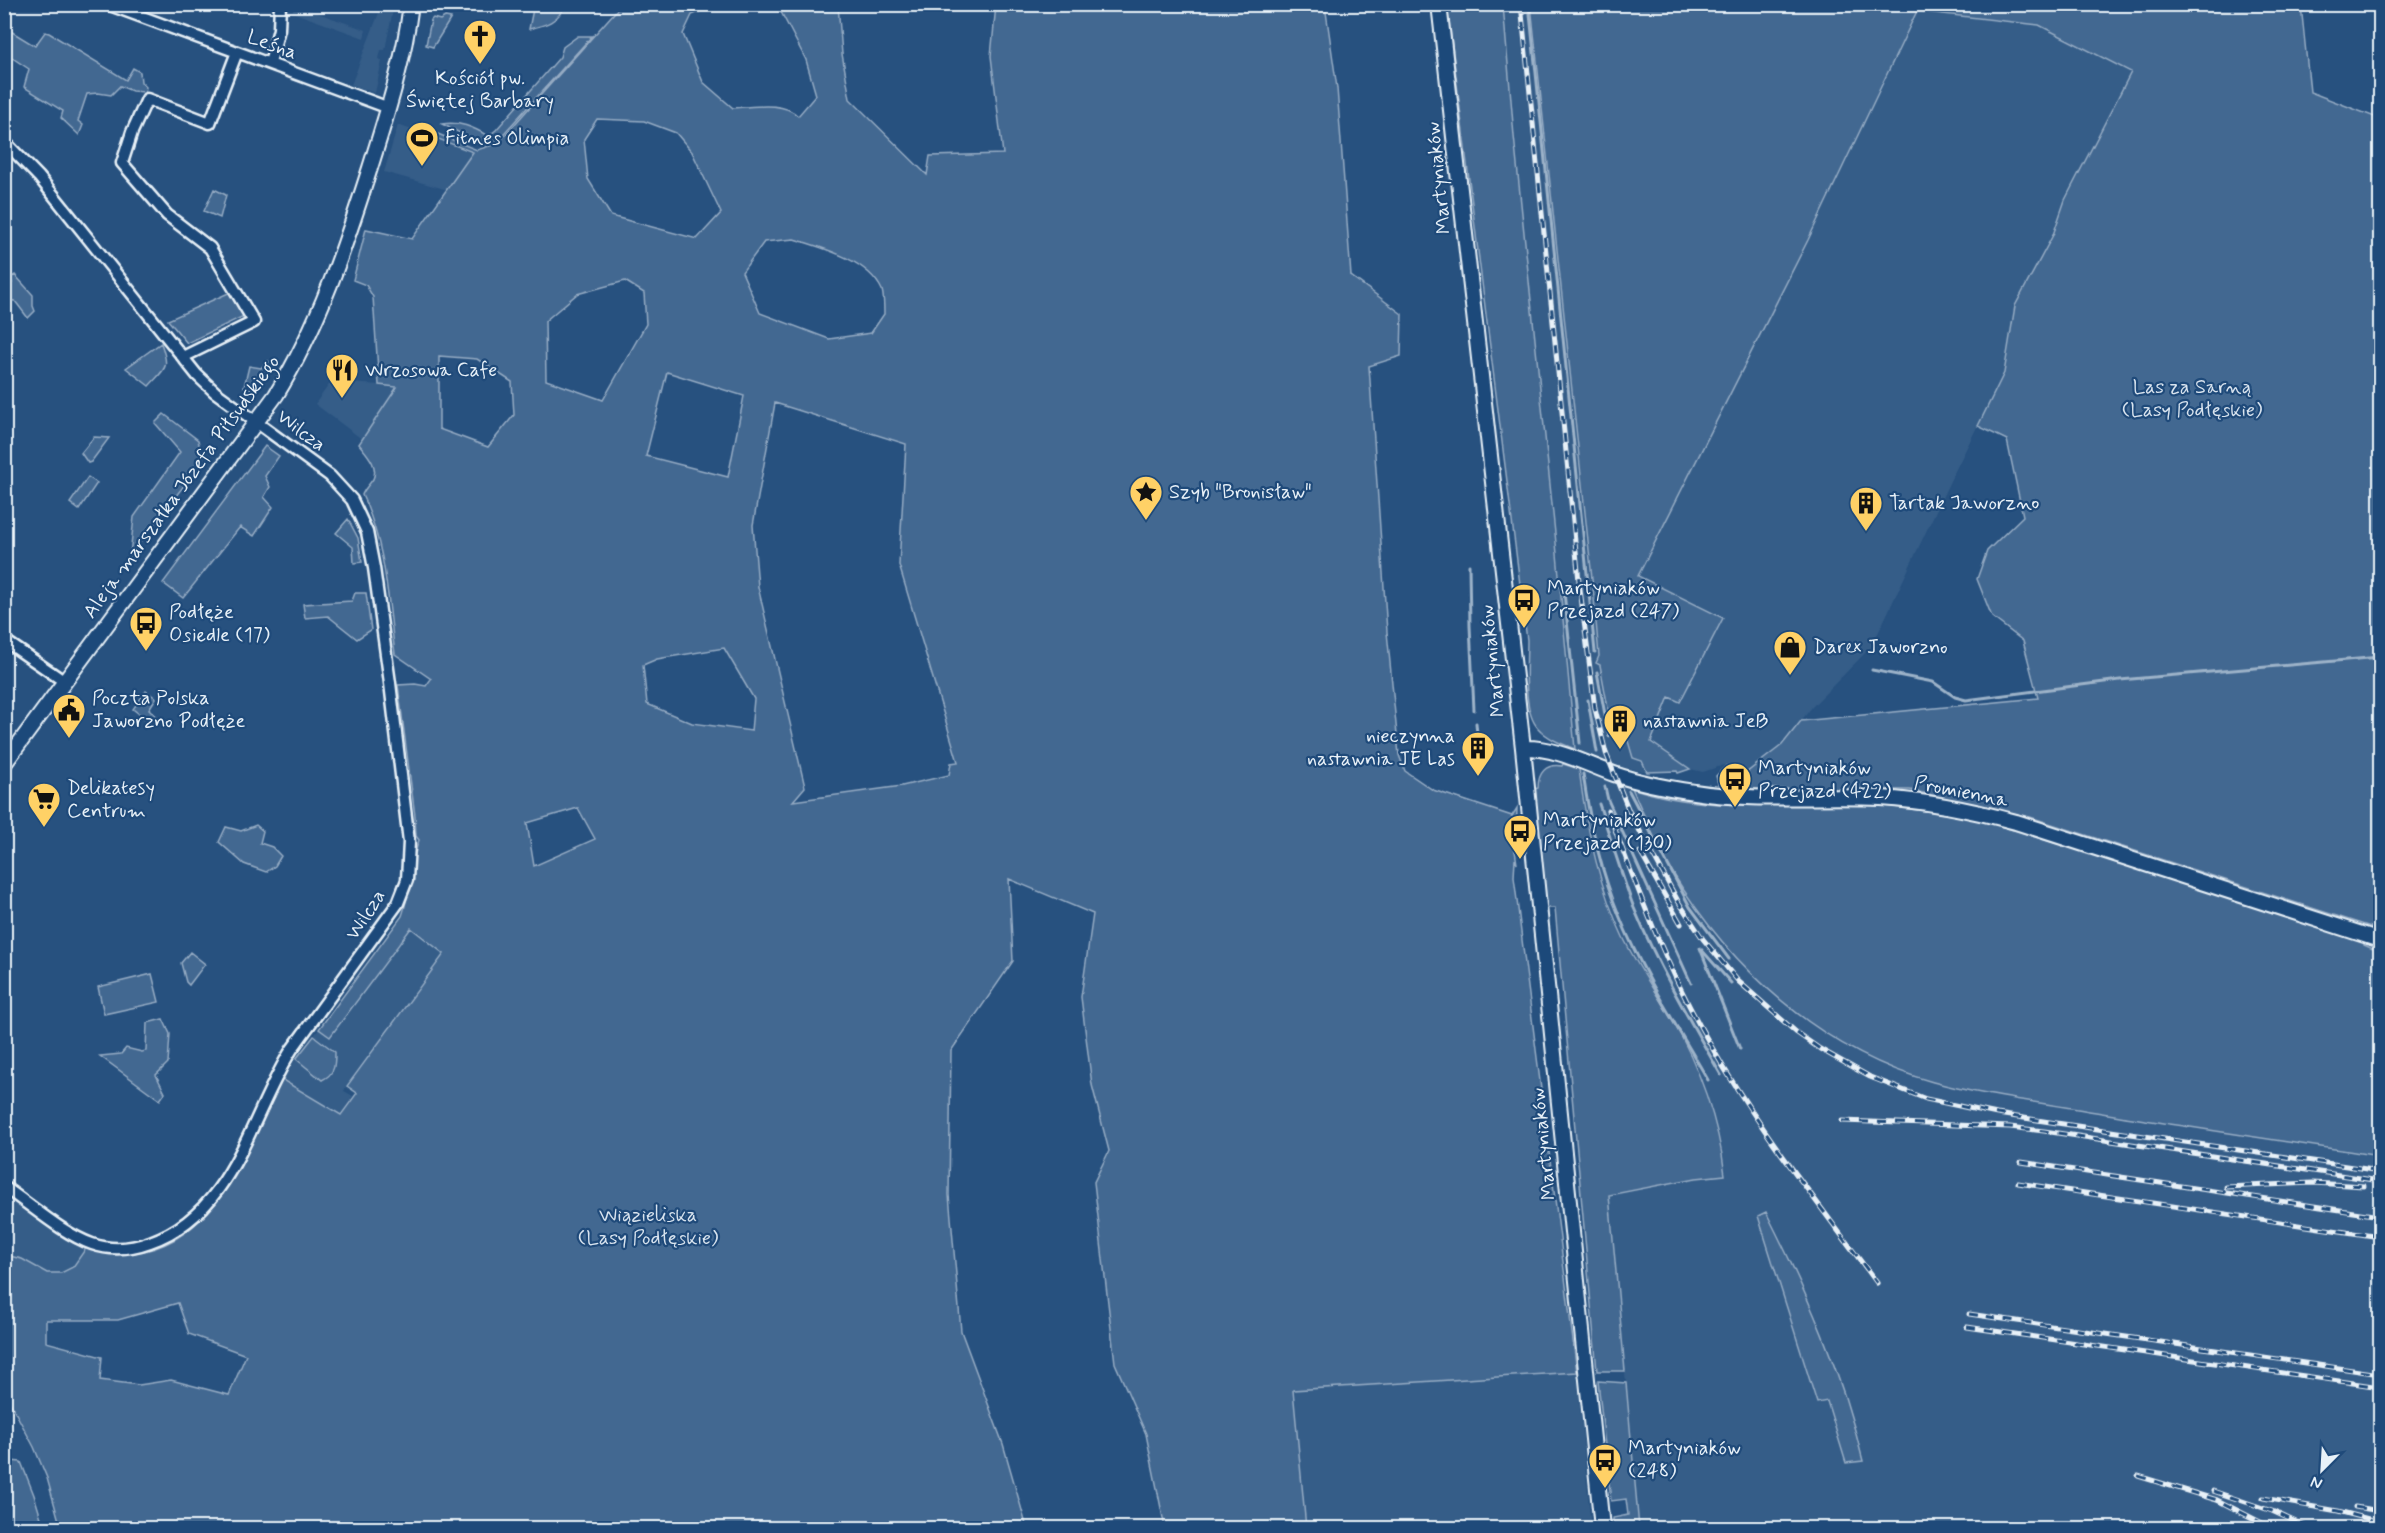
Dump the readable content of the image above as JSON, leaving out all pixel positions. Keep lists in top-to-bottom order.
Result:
{
  "streets": {
    "street": [
      "Leśna",
      "Martyniaków",
      "Wilcza",
      "Aleja marszałka Józefa Piłsudskiego",
      "Promienna"
    ]
  },
  "crossings": [
    ["Leśna", "Aleja marszałka Józefa Piłsudskiego"],
    ["Martyniaków", "Promienna"],
    ["Wilcza", "Aleja marszałka Józefa Piłsudskiego"]
  ],
  "parks": ["Las za Sarną (Lasy Podłęskie)", "Wiązieliska (Lasy Podłęskie)"],
  "places": {
    "church": ["Kościół pw. Świętej Barbary"],
    "sports": ["Fitnes Olimpia"],
    "restaurant": ["Wrzosowa Cafe"],
    "place": ["Szyb \"Bronisław\""],
    "building": ["Tartak Jaworzno", "nastawnia JeB", "nieczynna nastawnia JE Las"],
    "bus stop": [
      "Martyniaków Przejazd (247)",
      "Podłęże Osiedle (17)",
      "Martyniaków Przejazd (422)",
      "Martyniaków Przejazd (130)",
      "Martyniaków (248)"
    ],
    "shop": ["Darex Jaworzno"],
    "public building": ["Poczta Polska Jaworzno Podłęże"],
    "supermarket": ["Delikatesy Centrum"]
  },
  "north": "bottom left"
}
